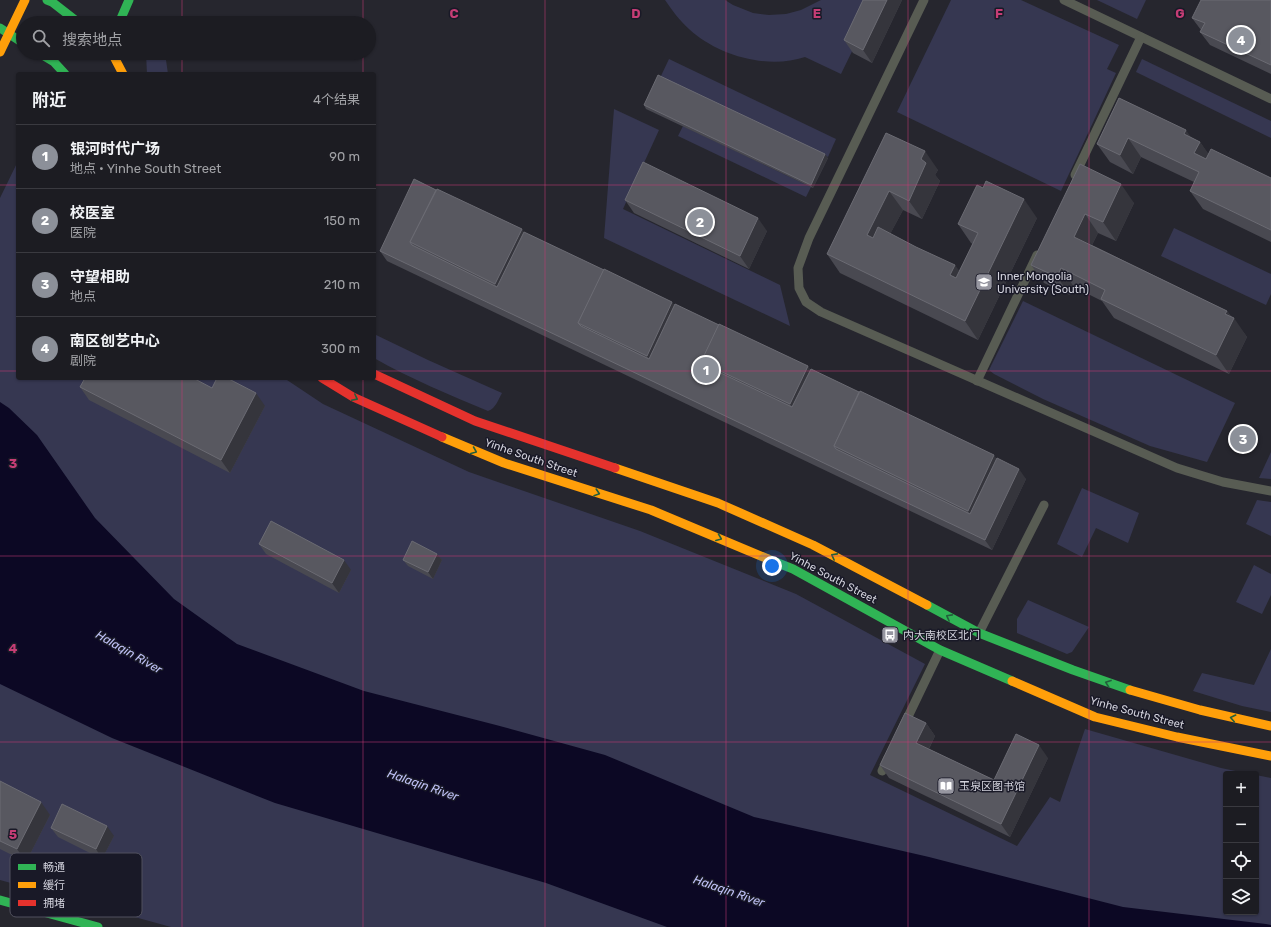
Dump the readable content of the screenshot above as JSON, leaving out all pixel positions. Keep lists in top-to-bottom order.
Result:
{
  "streets": {
    "main road": ["Yinhe South Street"]
  },
  "water": ["Halaqin River"],
  "places": {
    "school or university": ["Inner Mongolia University (South)"],
    "bus stop": ["内大南校区北门"],
    "library": ["玉泉区图书馆"]
  },
  "legend": ["畅通", "缓行", "拥堵"],
  "page": {
    "search": "搜索地点",
    "pins": [
      "4",
      "2",
      "1",
      "3"
    ],
    "heading": ["附近", "4个结果"],
    "list": [
      {
        "mark": "1",
        "name": "银河时代广场",
        "note": "地点 · Yinhe South Street",
        "value": "90 m"
      },
      {
        "mark": "2",
        "name": "校医室",
        "note": "医院",
        "value": "150 m"
      },
      {
        "mark": "3",
        "name": "守望相助",
        "note": "地点",
        "value": "210 m"
      },
      {
        "mark": "4",
        "name": "南区创艺中心",
        "note": "剧院",
        "value": "300 m"
      }
    ],
    "map_buttons": ["+", "−"]
  },
  "grid": {
    "columns": [
      "C",
      "D",
      "E",
      "F",
      "G"
    ],
    "rows": ["3", "4", "5"]
  }
}
